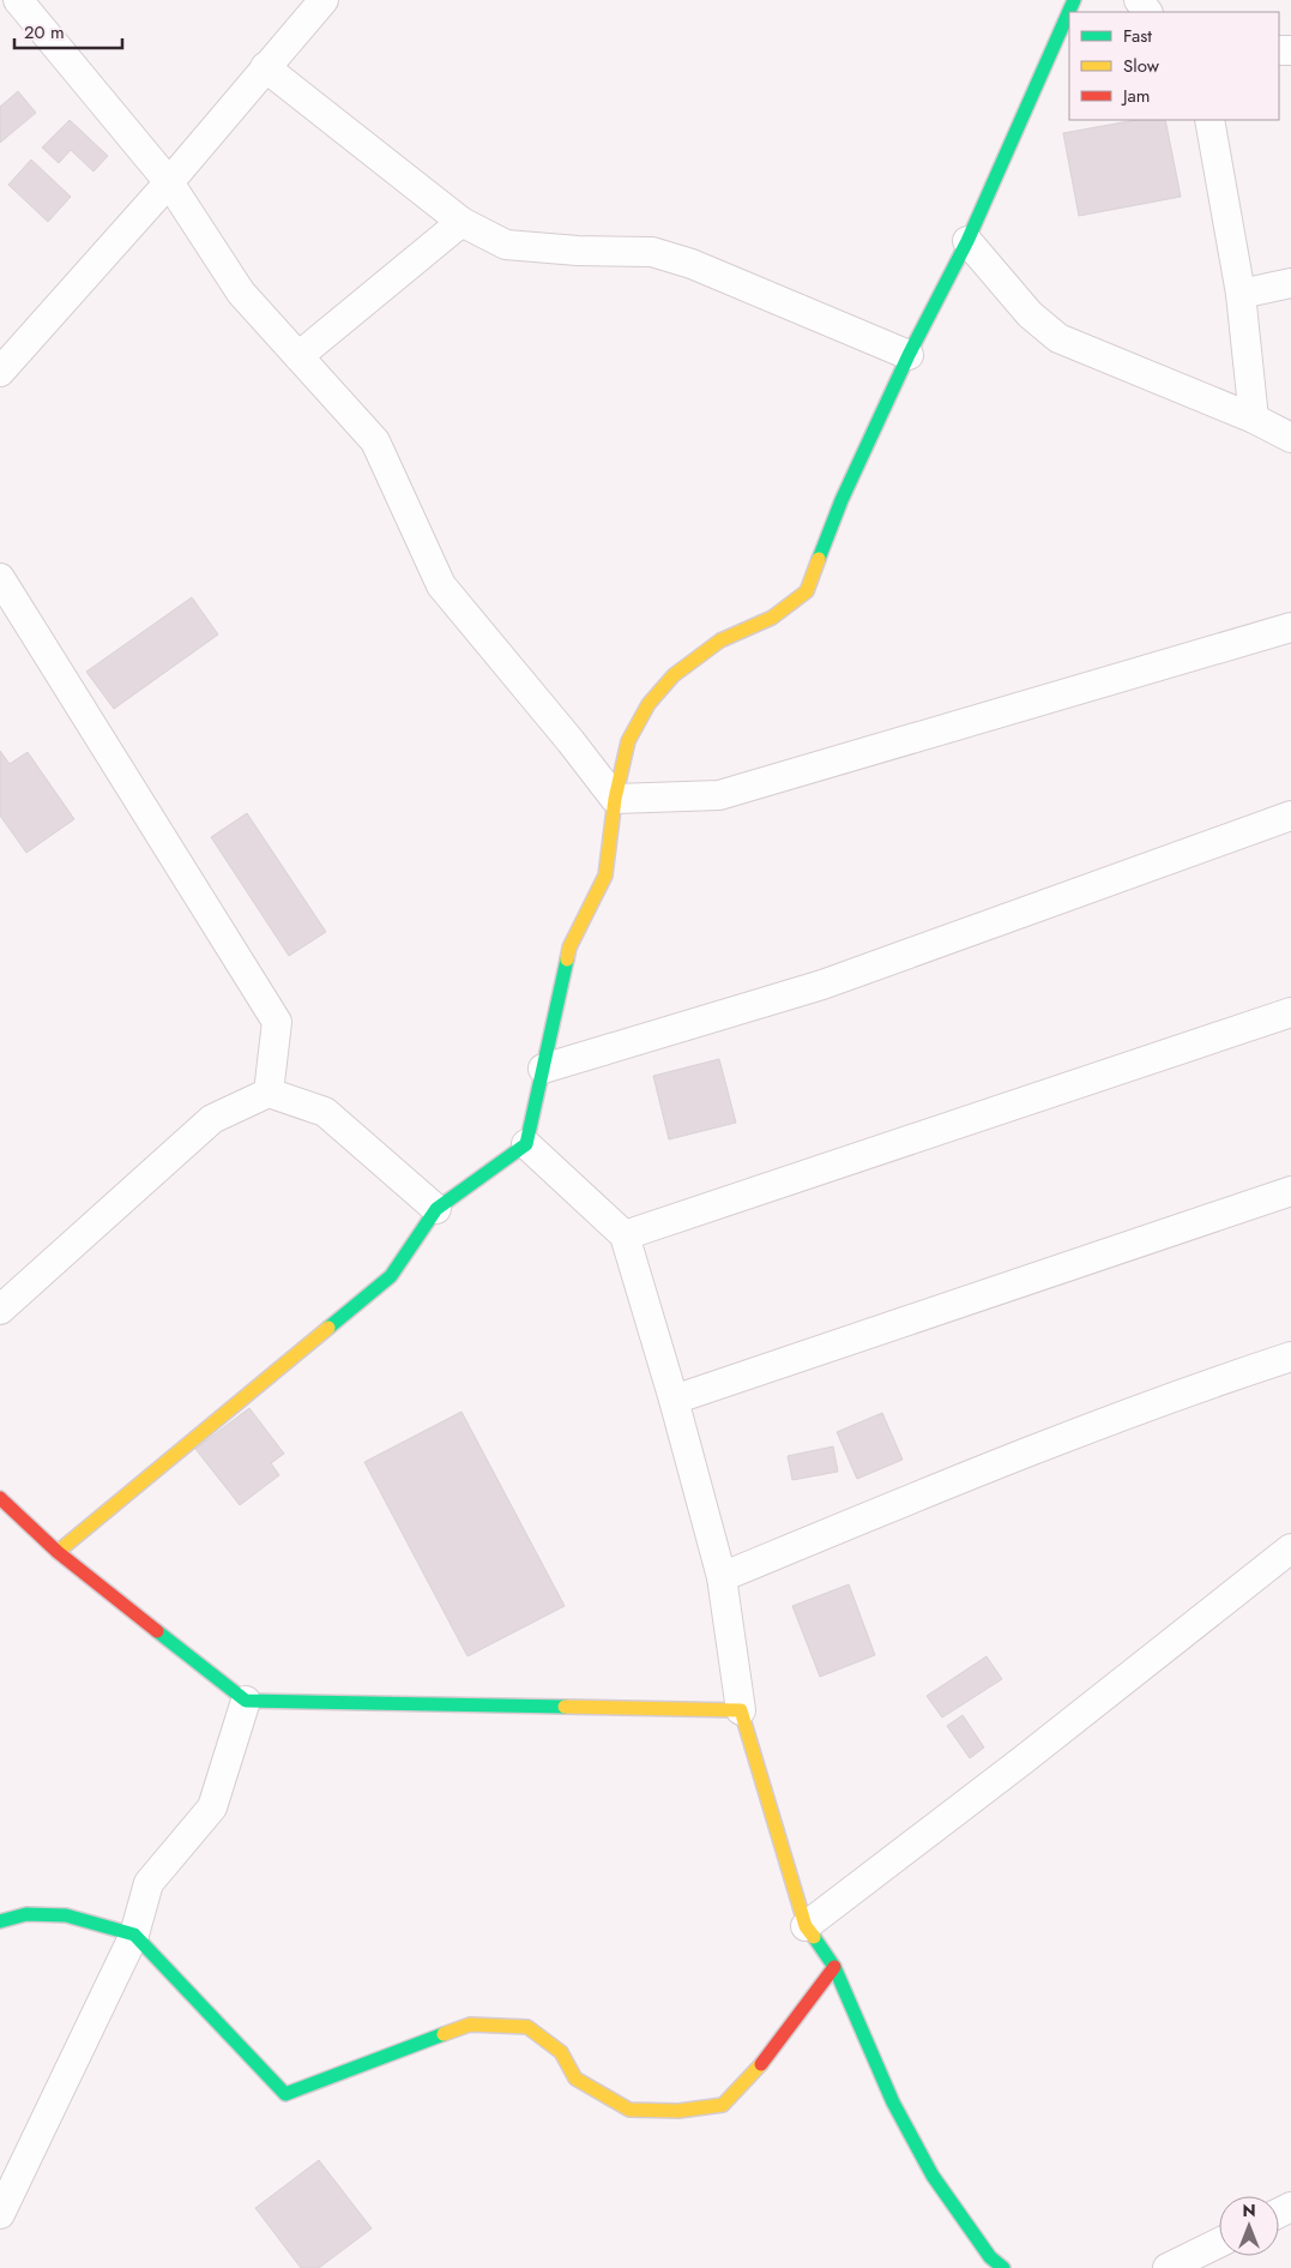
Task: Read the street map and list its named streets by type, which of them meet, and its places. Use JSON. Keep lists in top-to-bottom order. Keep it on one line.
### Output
{"legend":["Fast","Slow","Jam"],"scale_bar":"20 m","north":"top"}
